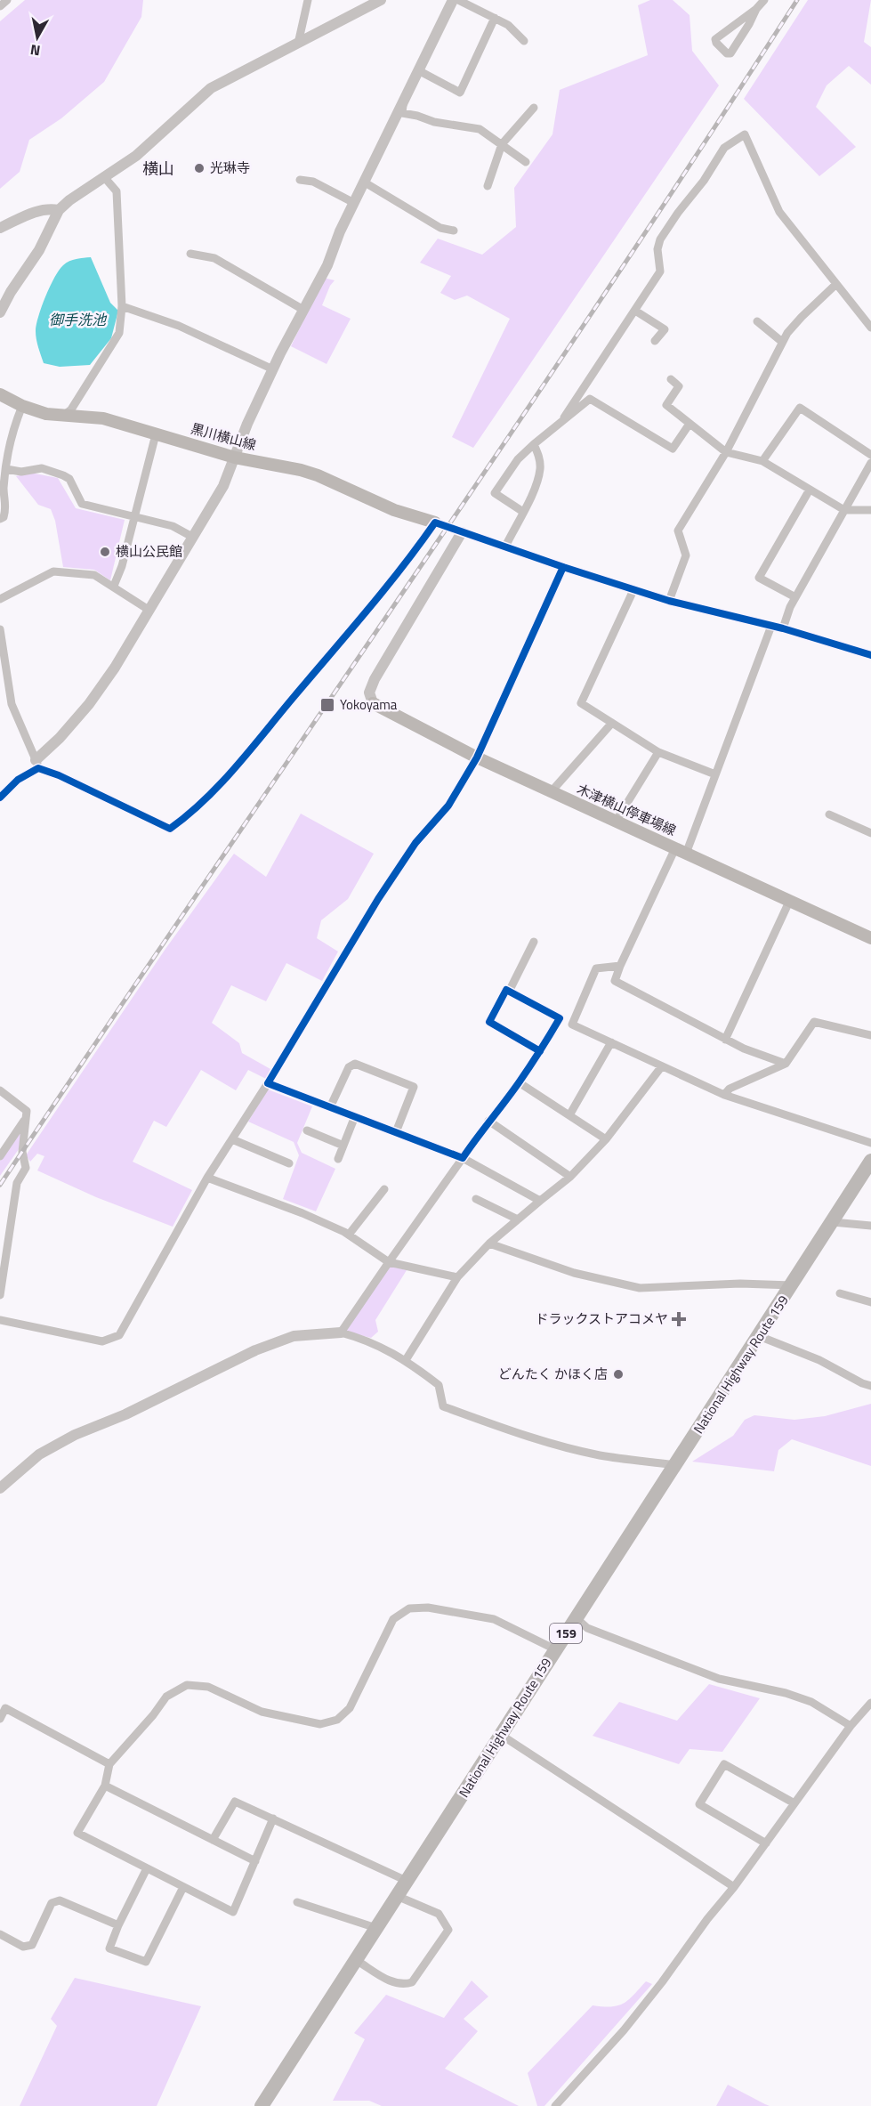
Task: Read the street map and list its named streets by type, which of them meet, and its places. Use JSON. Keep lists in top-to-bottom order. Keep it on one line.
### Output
{"streets":{"highway":["National Highway Route 159","159"],"main road":["黒川横山線","木津横山停車場線"]},"districts":["横山"],"water":["御手洗池"],"places":{"other":["光琳寺","横山公民館","どんたく かほく店"],"transit":["Yokoyama"],"health":["ドラックストアコメヤ"]},"north":"bottom"}
